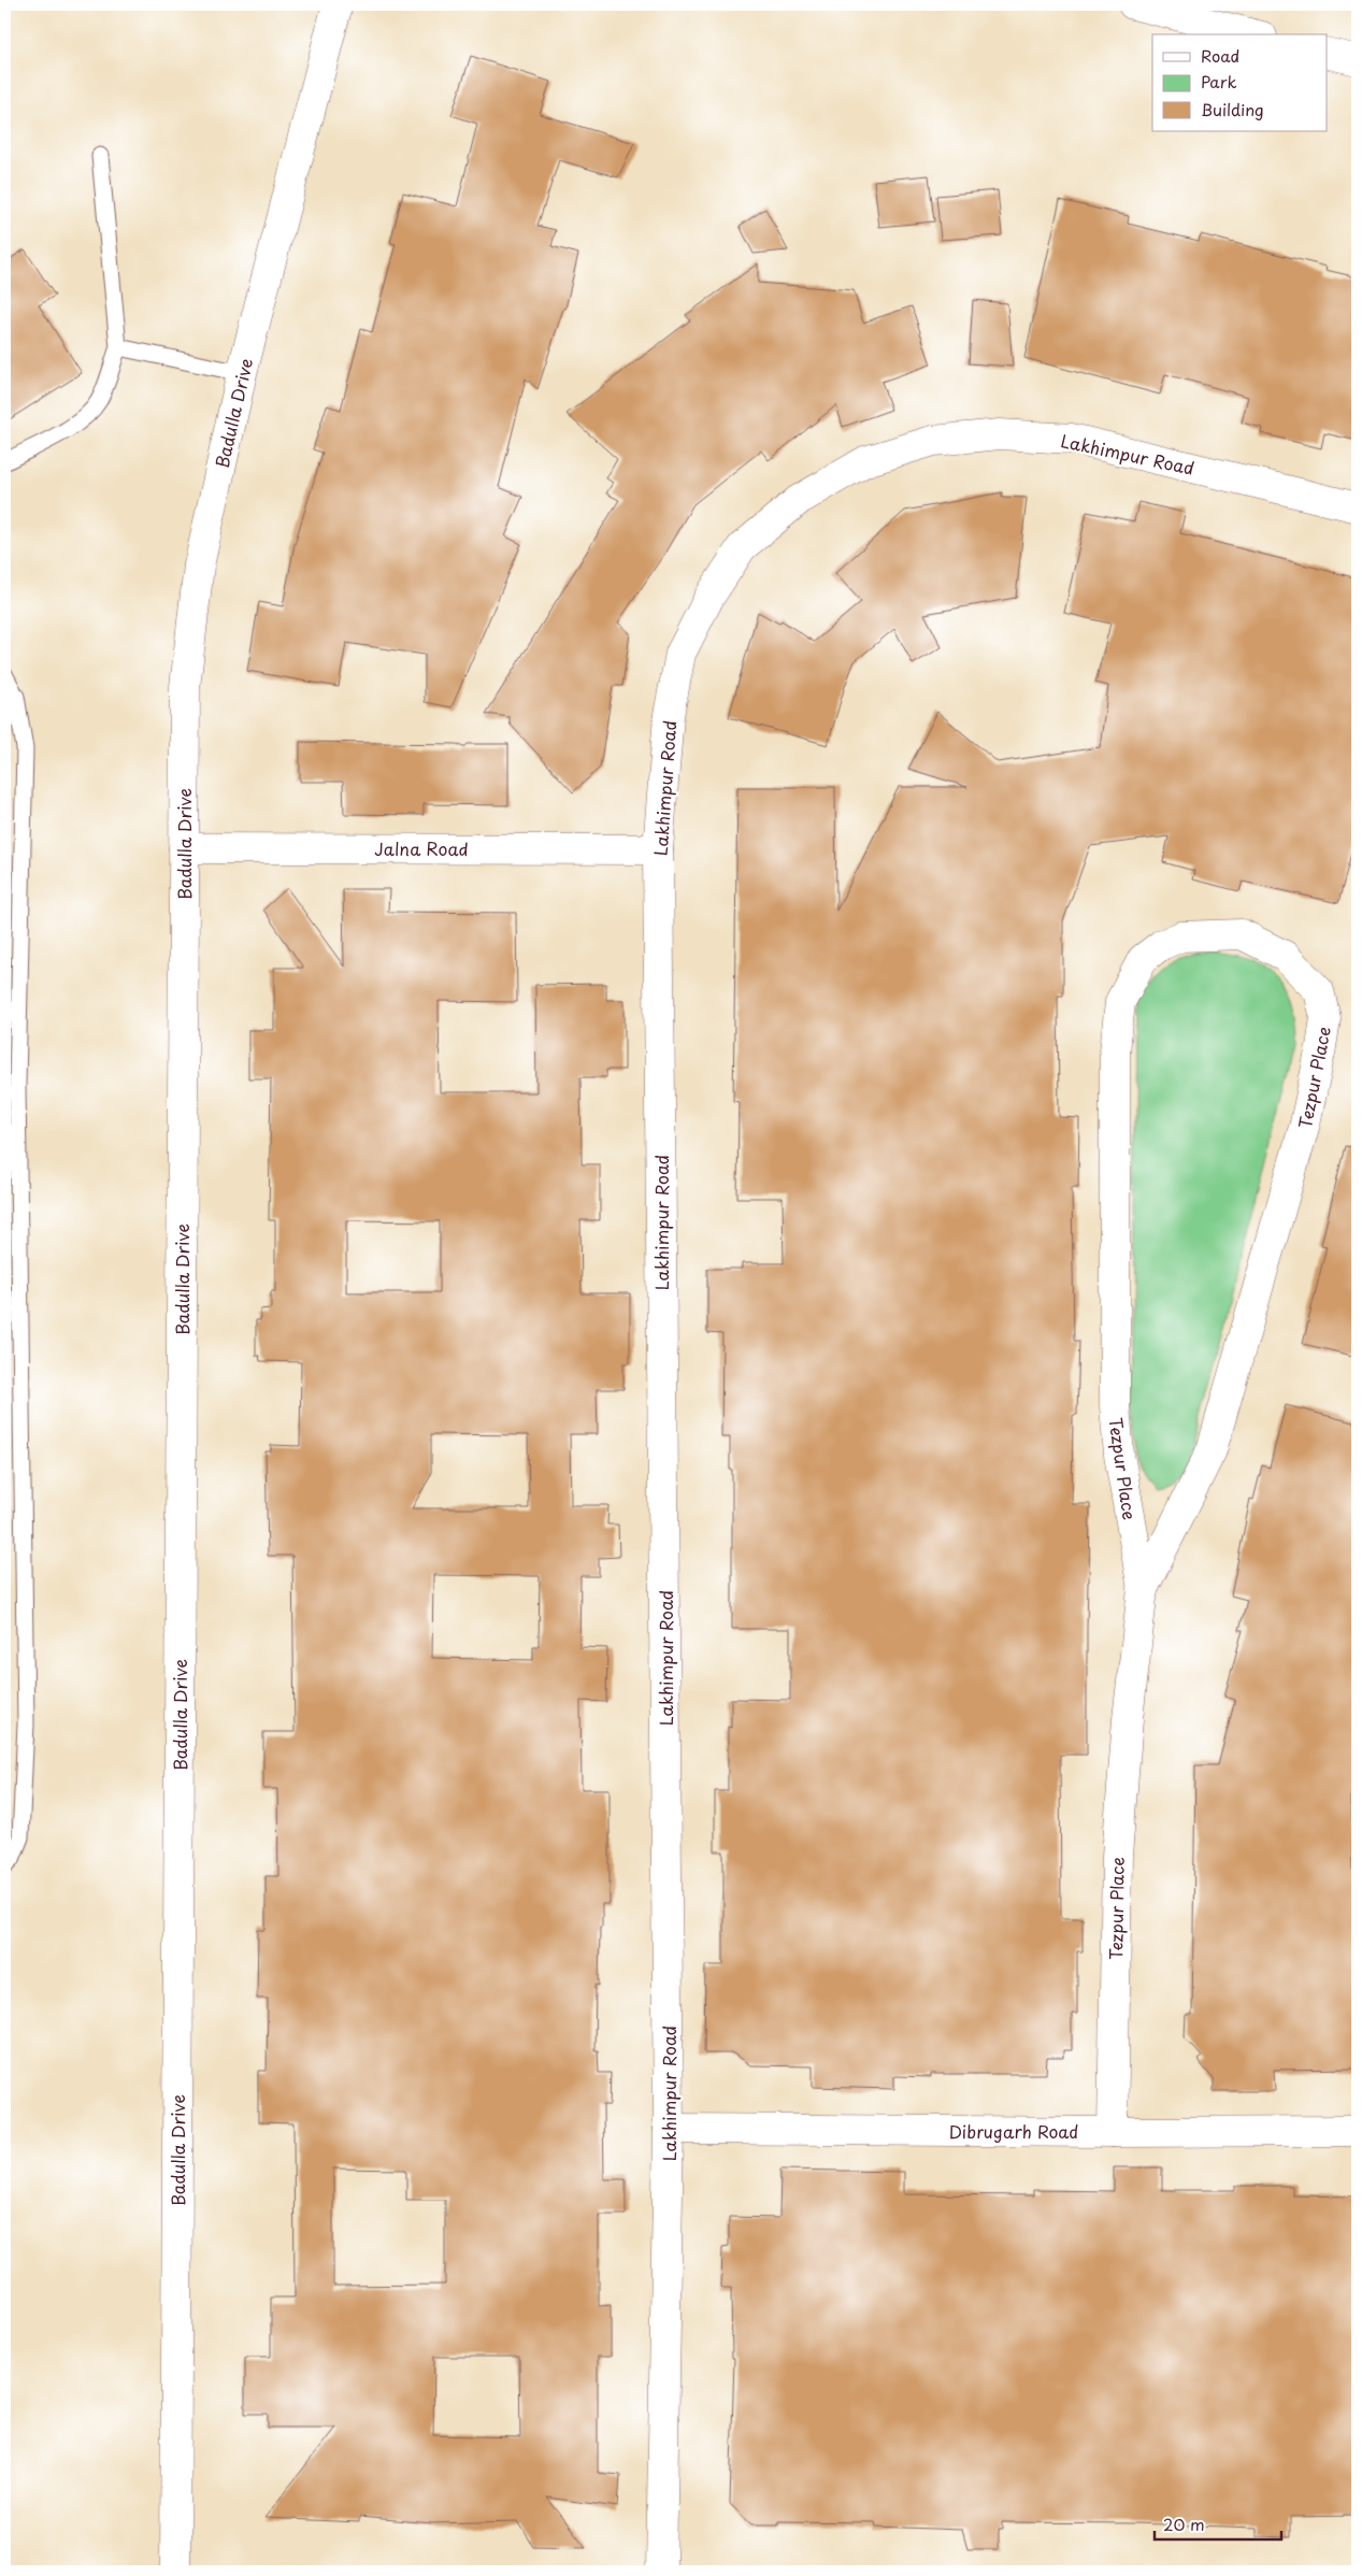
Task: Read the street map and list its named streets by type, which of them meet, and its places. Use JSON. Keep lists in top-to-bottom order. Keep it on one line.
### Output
{"streets":{"street":["Badulla Drive","Lakhimpur Road","Jalna Road","Tezpur Place","Dibrugarh Road"]},"crossings":[["Badulla Drive","Jalna Road"],["Lakhimpur Road","Jalna Road"],["Lakhimpur Road","Dibrugarh Road"],["Tezpur Place","Dibrugarh Road"]],"legend":["Road","Park","Building"],"scale_bar":"20 m"}
